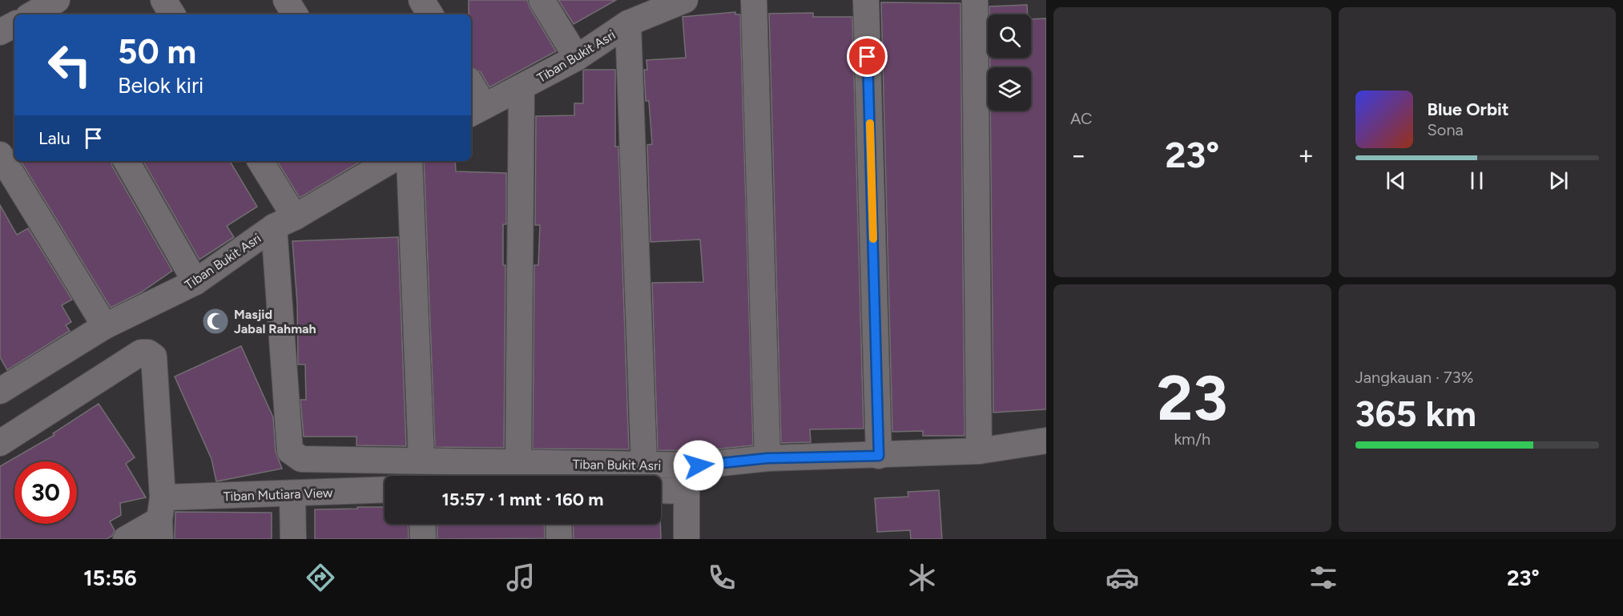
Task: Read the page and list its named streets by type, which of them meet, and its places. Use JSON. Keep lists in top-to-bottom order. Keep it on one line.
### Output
{"streets":{"street":["Tiban Bukit Asri","Tiban Mutiara View"]},"places":{"mosque":["Masjid Jabal Rahmah"]},"page":{"tile":["AC",["23","km/h"],["Jangkauan · 73%","365 km"]],"turn":["50 m","Belok kiri"],"song":["Blue Orbit","Sona"],"then":"Lalu","heat":["−","23°","+"],"limit":"30","trip":"15:57 · 1 mnt · 160 m","tabs":["15:56","23°"]}}
